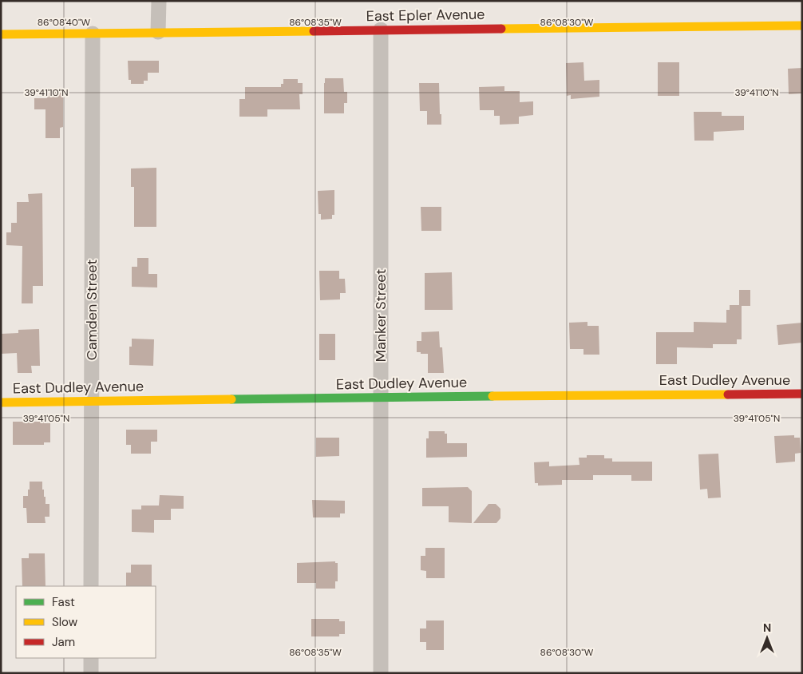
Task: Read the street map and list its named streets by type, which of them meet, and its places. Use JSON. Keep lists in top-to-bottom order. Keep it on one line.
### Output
{"streets":{"street":["East Epler Avenue","Camden Street","Manker Street","East Dudley Avenue"]},"crossings":[["East Epler Avenue","Camden Street"],["East Epler Avenue","Manker Street"],["Camden Street","East Dudley Avenue"],["Manker Street","East Dudley Avenue"]],"legend":["Fast","Slow","Jam"],"north":"top","coordinates":["86°08'40\"W","86°08'35\"W","86°08'30\"W","39°41'10\"N","39°41'05\"N"]}
